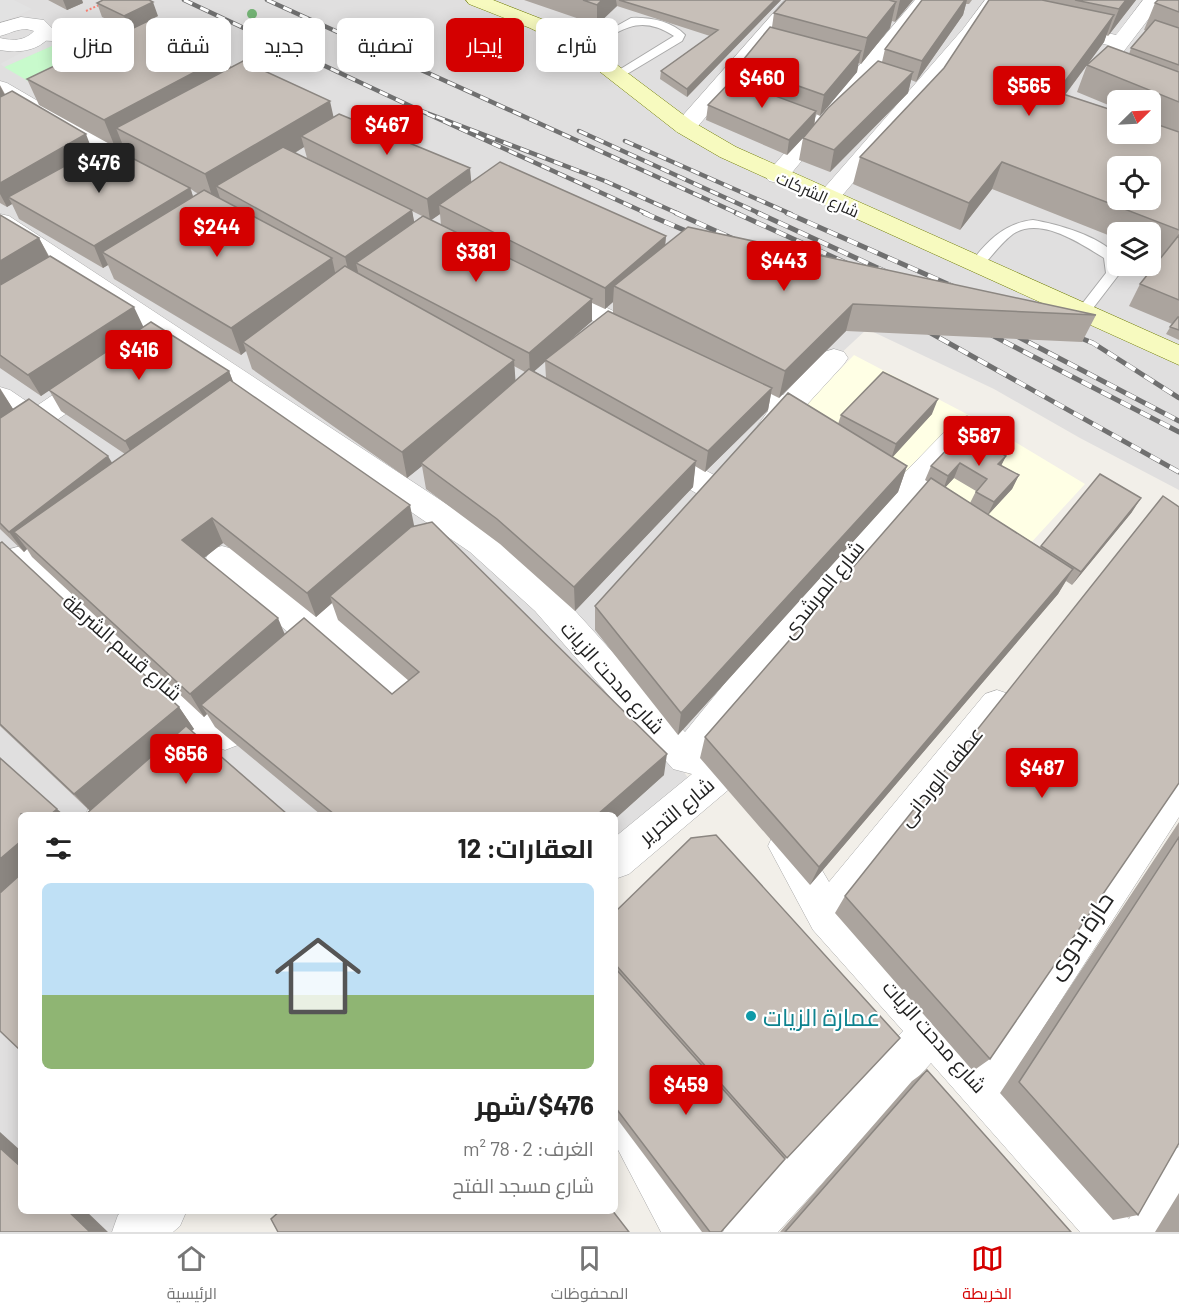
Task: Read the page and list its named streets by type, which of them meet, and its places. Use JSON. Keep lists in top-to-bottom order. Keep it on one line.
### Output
{"streets":{"main road":["شارع الشركات"],"street":["شارع المرشدى","شارع قسم الشرطة","شارع مدحت الزيات","عطفه الوردانى","شارع التحرير","حارة بدوى"]},"crossings":[["شارع المرشدى","شارع مدحت الزيات"],["شارع المرشدى","شارع التحرير"],["شارع مدحت الزيات","عطفه الوردانى"],["شارع مدحت الزيات","شارع التحرير"],["شارع مدحت الزيات","حارة بدوى"]],"places":["عمارة الزيات"],"north":"top right","page":{"chip":["شراء","إيجار","تصفية","جديد","شقة","منزل"],"price":["$460","$565","$467","$476","$244","$381","$443","$416","$587","$656","$487","$459"],"heading":"العقارات: 12","list":[{"name":"$476/شهر","note":"الغرف: 2 · 78 m² · شارع مسجد الفتح"}],"tabs":["الخريطة","المحفوظات","الرئيسية"]}}
